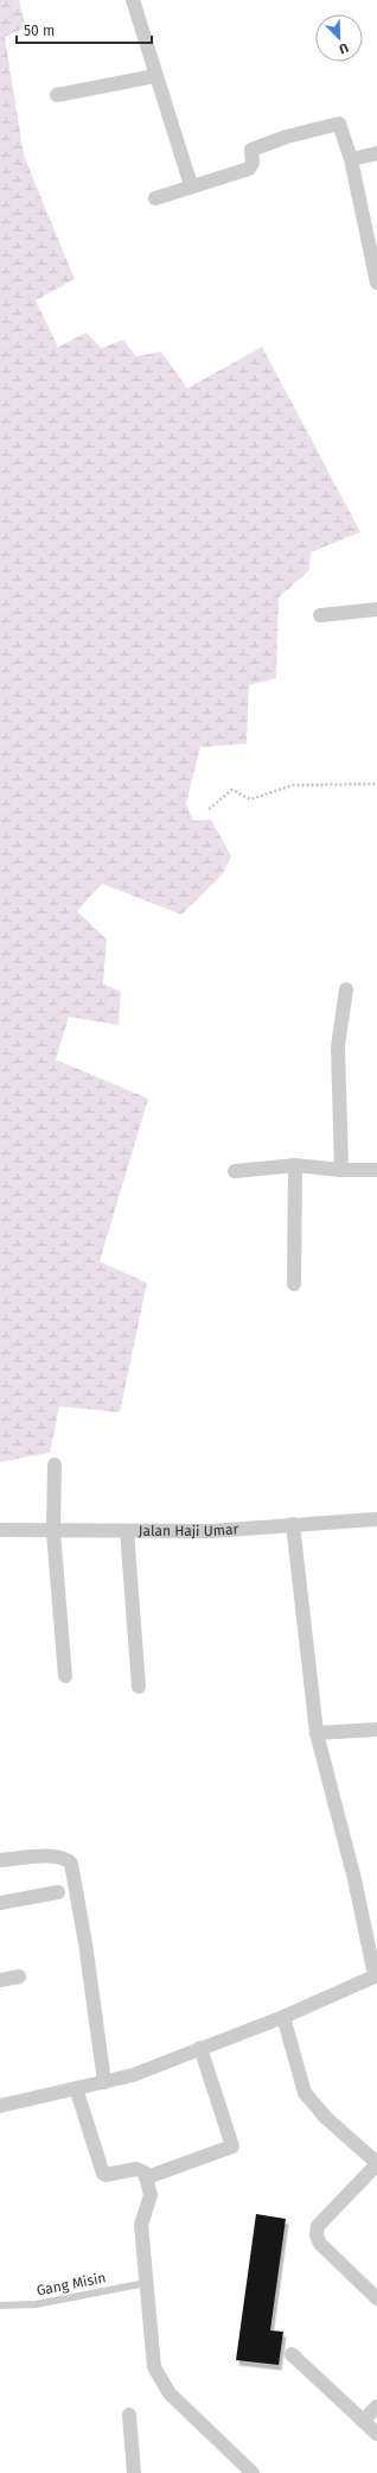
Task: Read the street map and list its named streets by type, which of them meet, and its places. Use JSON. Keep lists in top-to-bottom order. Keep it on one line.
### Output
{"streets":{"street":["Jalan Haji Umar"],"lane":["Gang Misin"]},"scale_bar":"50 m","north":"bottom right"}
